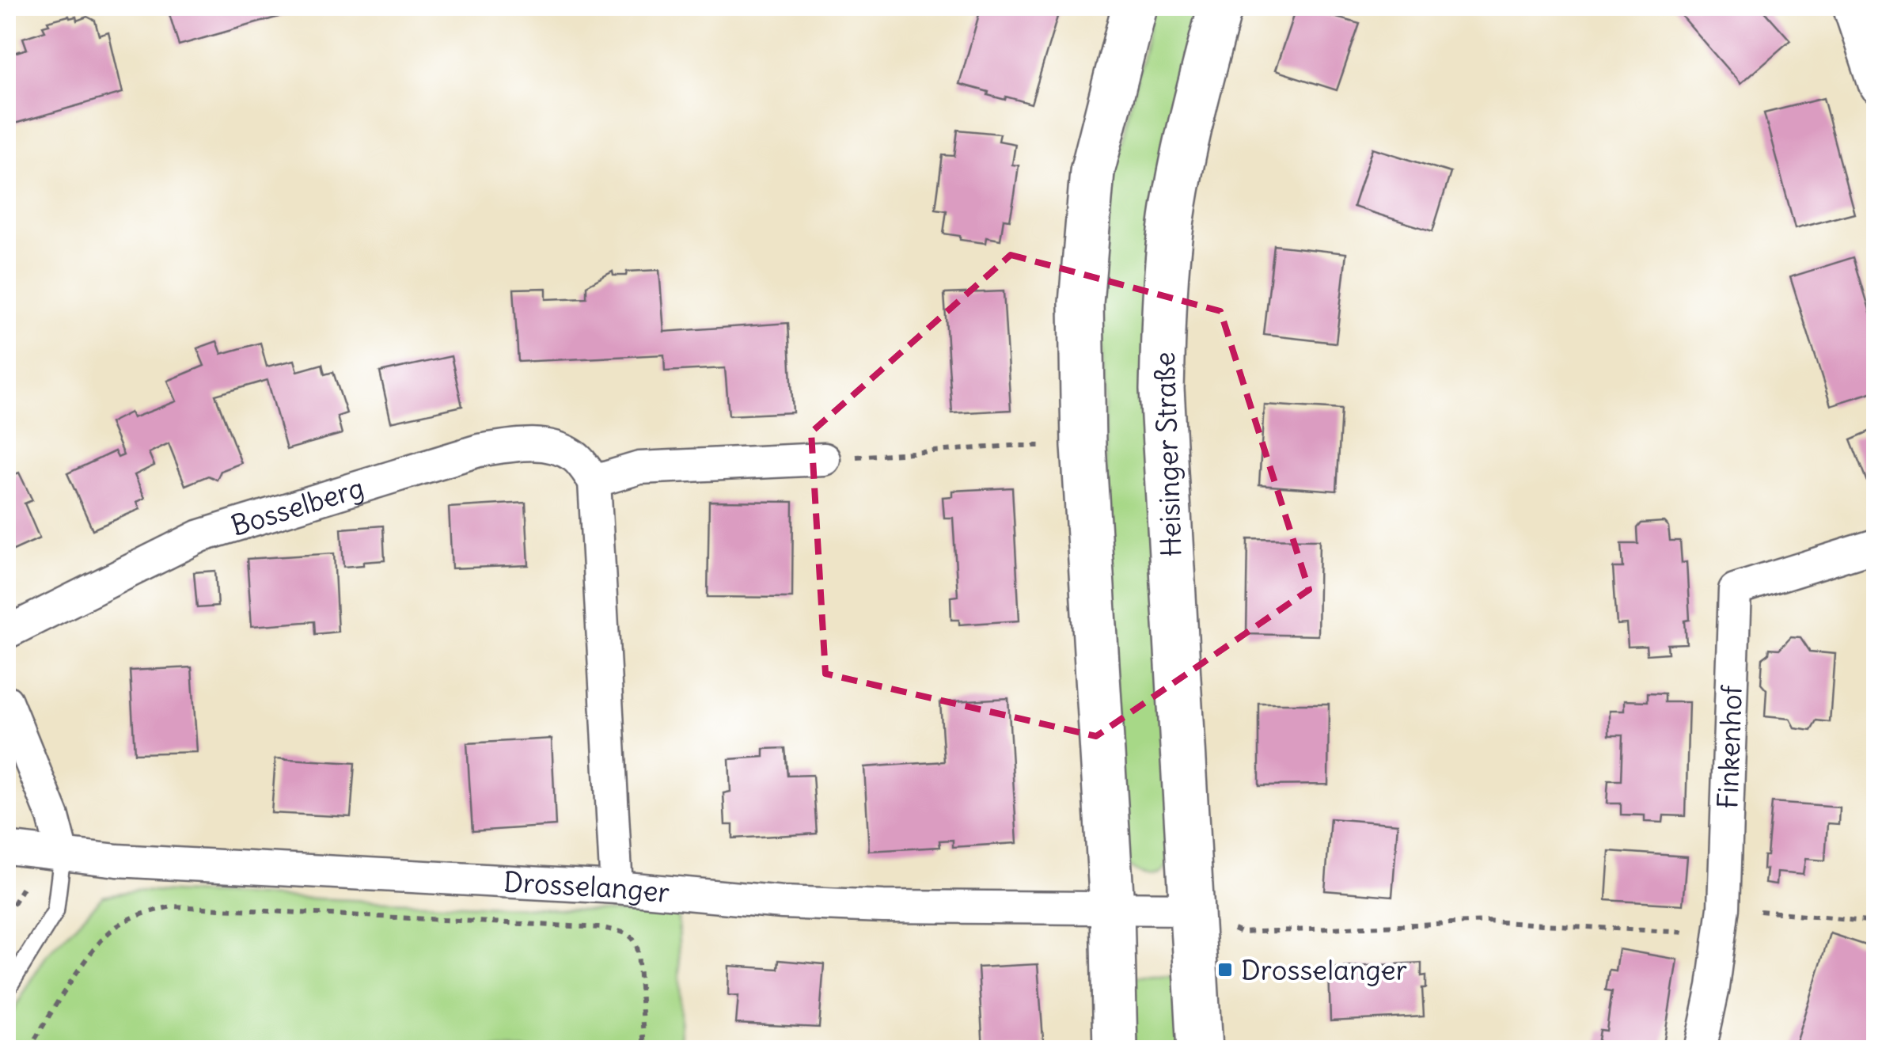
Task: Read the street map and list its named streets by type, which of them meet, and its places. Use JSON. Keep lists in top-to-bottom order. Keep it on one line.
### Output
{"streets":{"main road":["Heisinger Straße"],"street":["Bosselberg","Finkenhof","Drosselanger"]},"places":{"transit":["Drosselanger"]}}
